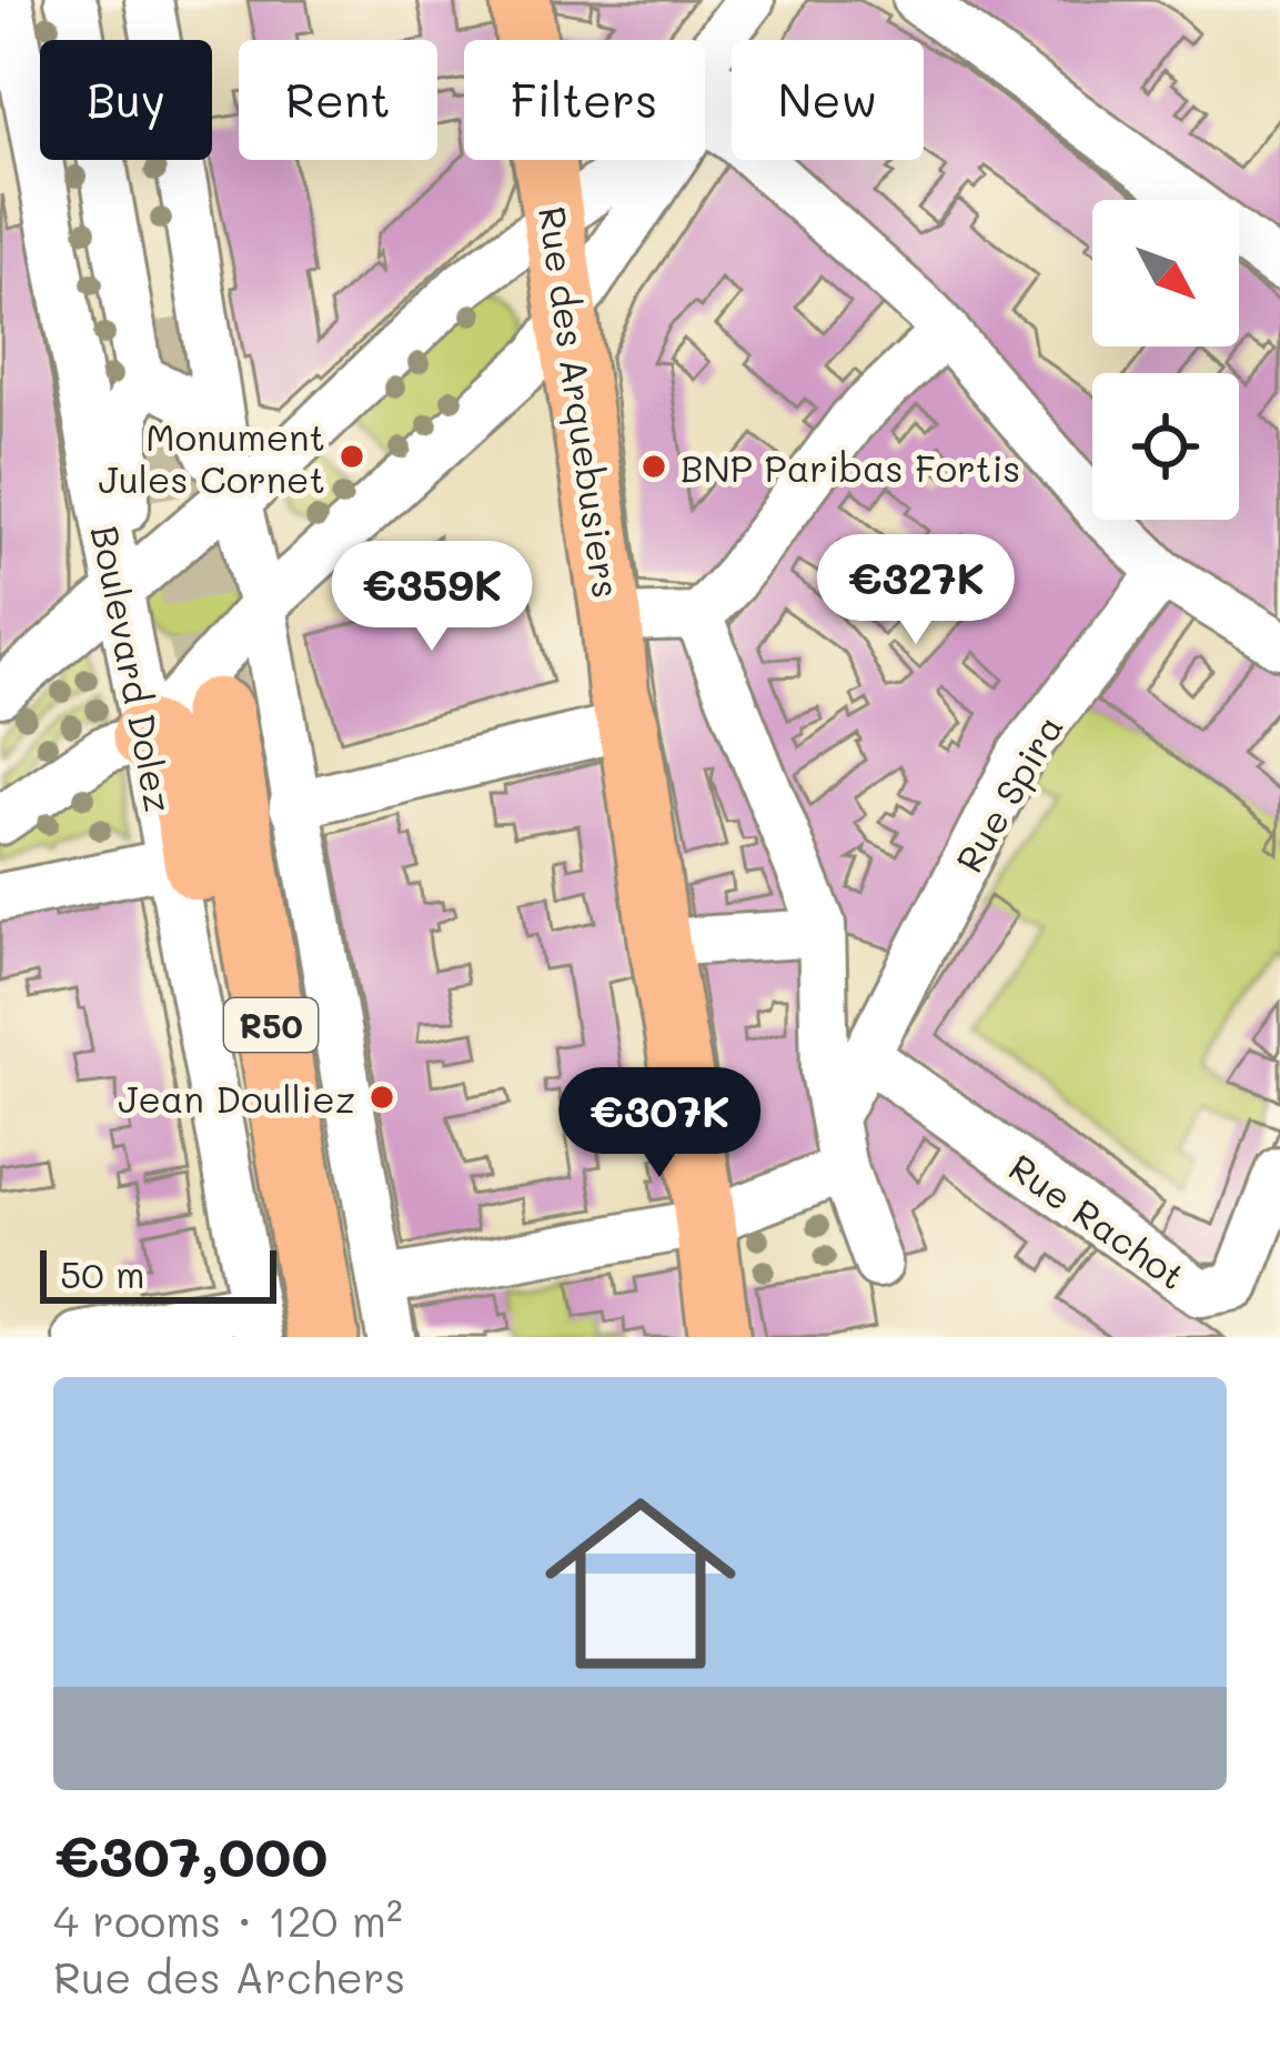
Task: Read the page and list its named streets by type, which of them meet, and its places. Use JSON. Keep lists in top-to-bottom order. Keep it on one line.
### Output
{"streets":{"highway":["Boulevard Dolez","R50"],"main road":["Rue des Arquebusiers"],"street":["Rue Spira","Rue Rachot"]},"crossings":[["Rue Spira","Rue Rachot"]],"places":["Monument Jules Cornet","BNP Paribas Fortis","Jean Doulliez"],"scale_bar":"50 m","north":"bottom right","page":{"chip":["Buy","Rent","Filters","New"],"price":["€327K","€359K","€307K"],"scale":"50 m","list":[{"name":"€307,000","note":"4 rooms · 120 m² · Rue des Archers"}]}}
